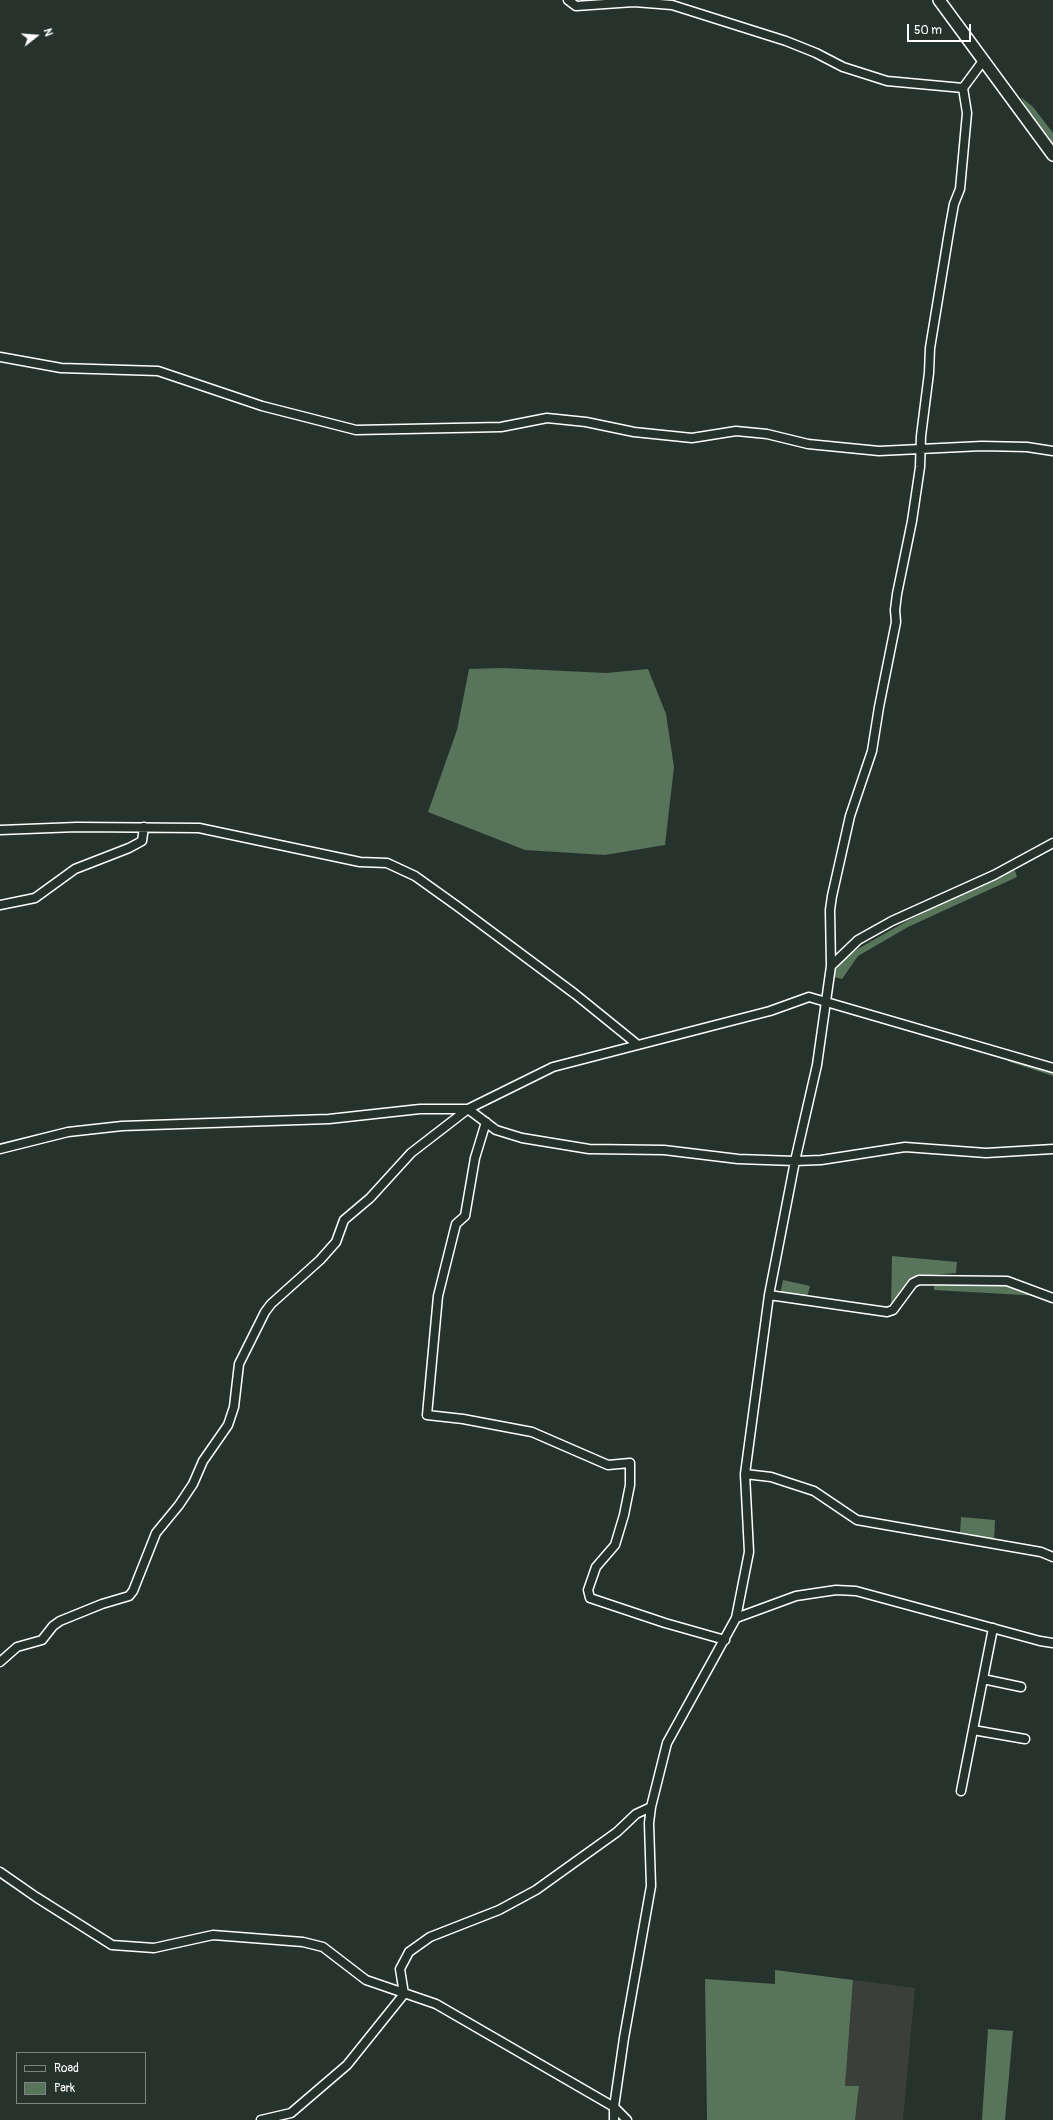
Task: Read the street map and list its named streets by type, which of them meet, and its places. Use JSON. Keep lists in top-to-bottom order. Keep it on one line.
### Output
{"legend":["Road","Park"],"scale_bar":"50 m","north":"right"}
